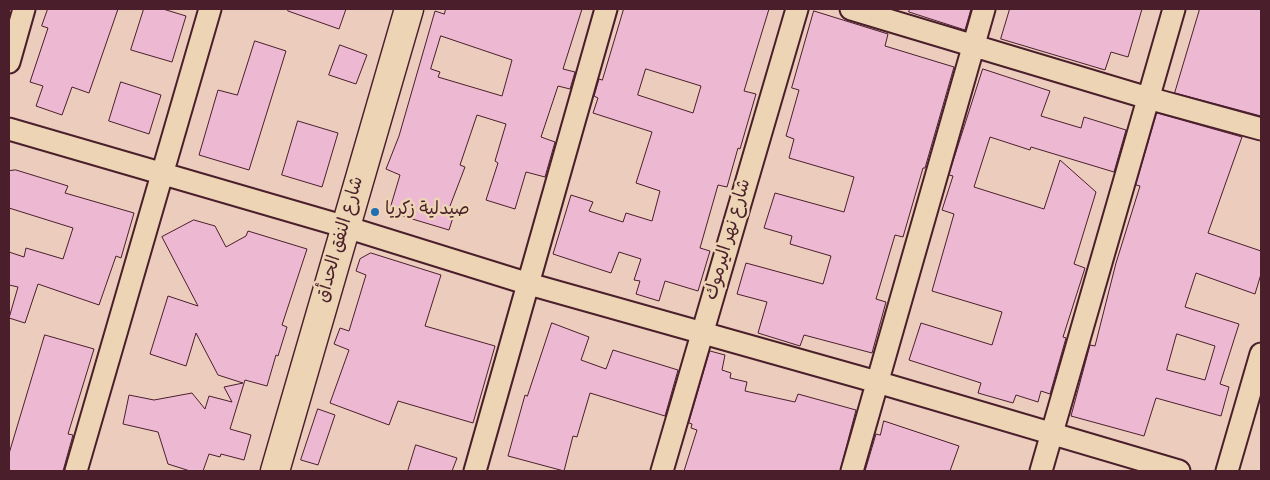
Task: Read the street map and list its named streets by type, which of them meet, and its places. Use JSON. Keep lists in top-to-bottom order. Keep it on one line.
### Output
{"streets":{"main road":["شارع النفق الحدأق"],"street":["شارع نهر اليرموك"]},"places":["صيدلية زكريا"]}
